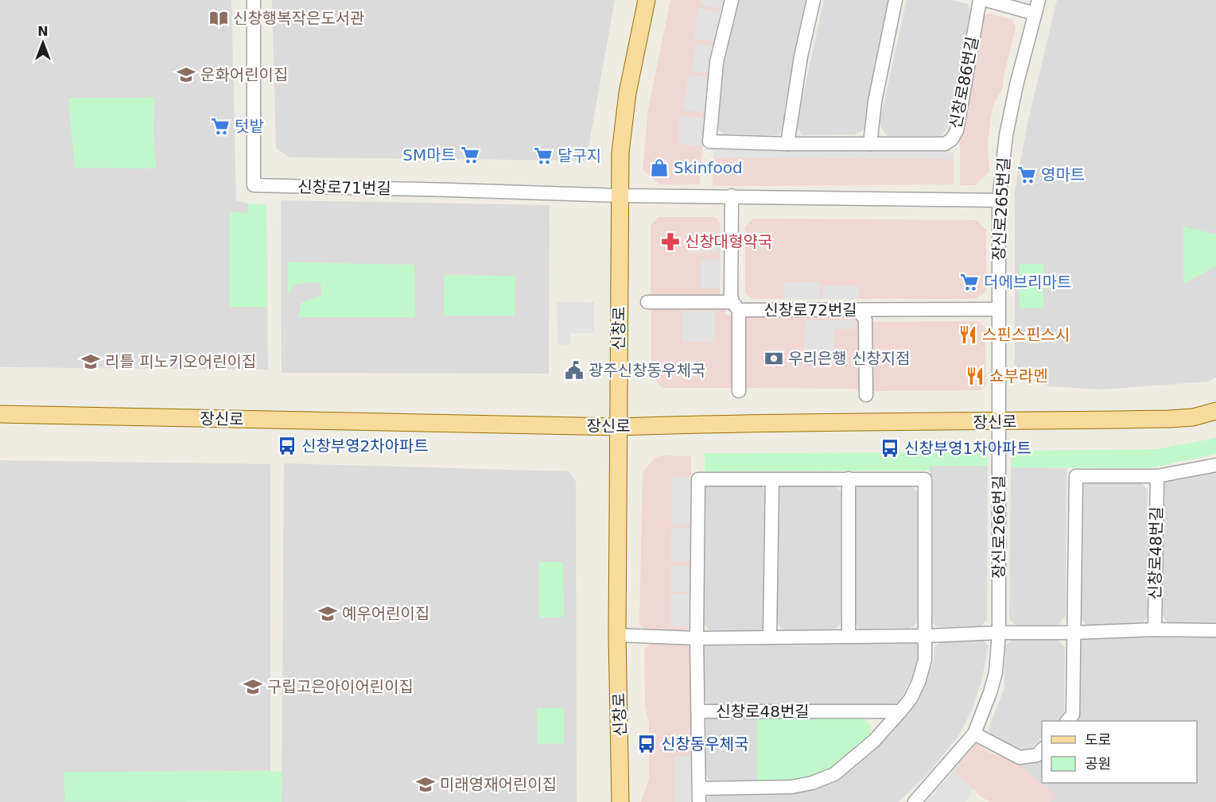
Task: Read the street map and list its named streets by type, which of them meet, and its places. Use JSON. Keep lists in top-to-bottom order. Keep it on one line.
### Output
{"streets":{"main road":["신창로","장신로"],"street":["신창로86번길","신창로71번길","장신로265번길","신창로72번길","장신로266번길","신창로48번길"]},"crossings":[["신창로71번길","신창로"],["장신로265번길","신창로72번길"],["장신로265번길","장신로"],["장신로265번길","장신로266번길"],["신창로","장신로"],["장신로","장신로266번길"]],"places":{"library":["신창행복작은도서관"],"school or university":["운화어린이집","리틀 피노키오어린이집","예우어린이집","구립고은아이어린이집","미래영재어린이집"],"supermarket":["텃밭","SM마트","달구지","영마트","더에브리마트"],"shop":["Skinfood"],"pharmacy":["신창대형약국"],"restaurant":["스핀스핀스시","쇼부라멘"],"bank":["우리은행 신창지점"],"public building":["광주신창동우체국"],"bus stop":["신창부영2차아파트","신창부영1차아파트","신창동우체국"]},"legend":["도로","공원"],"north":"top"}
